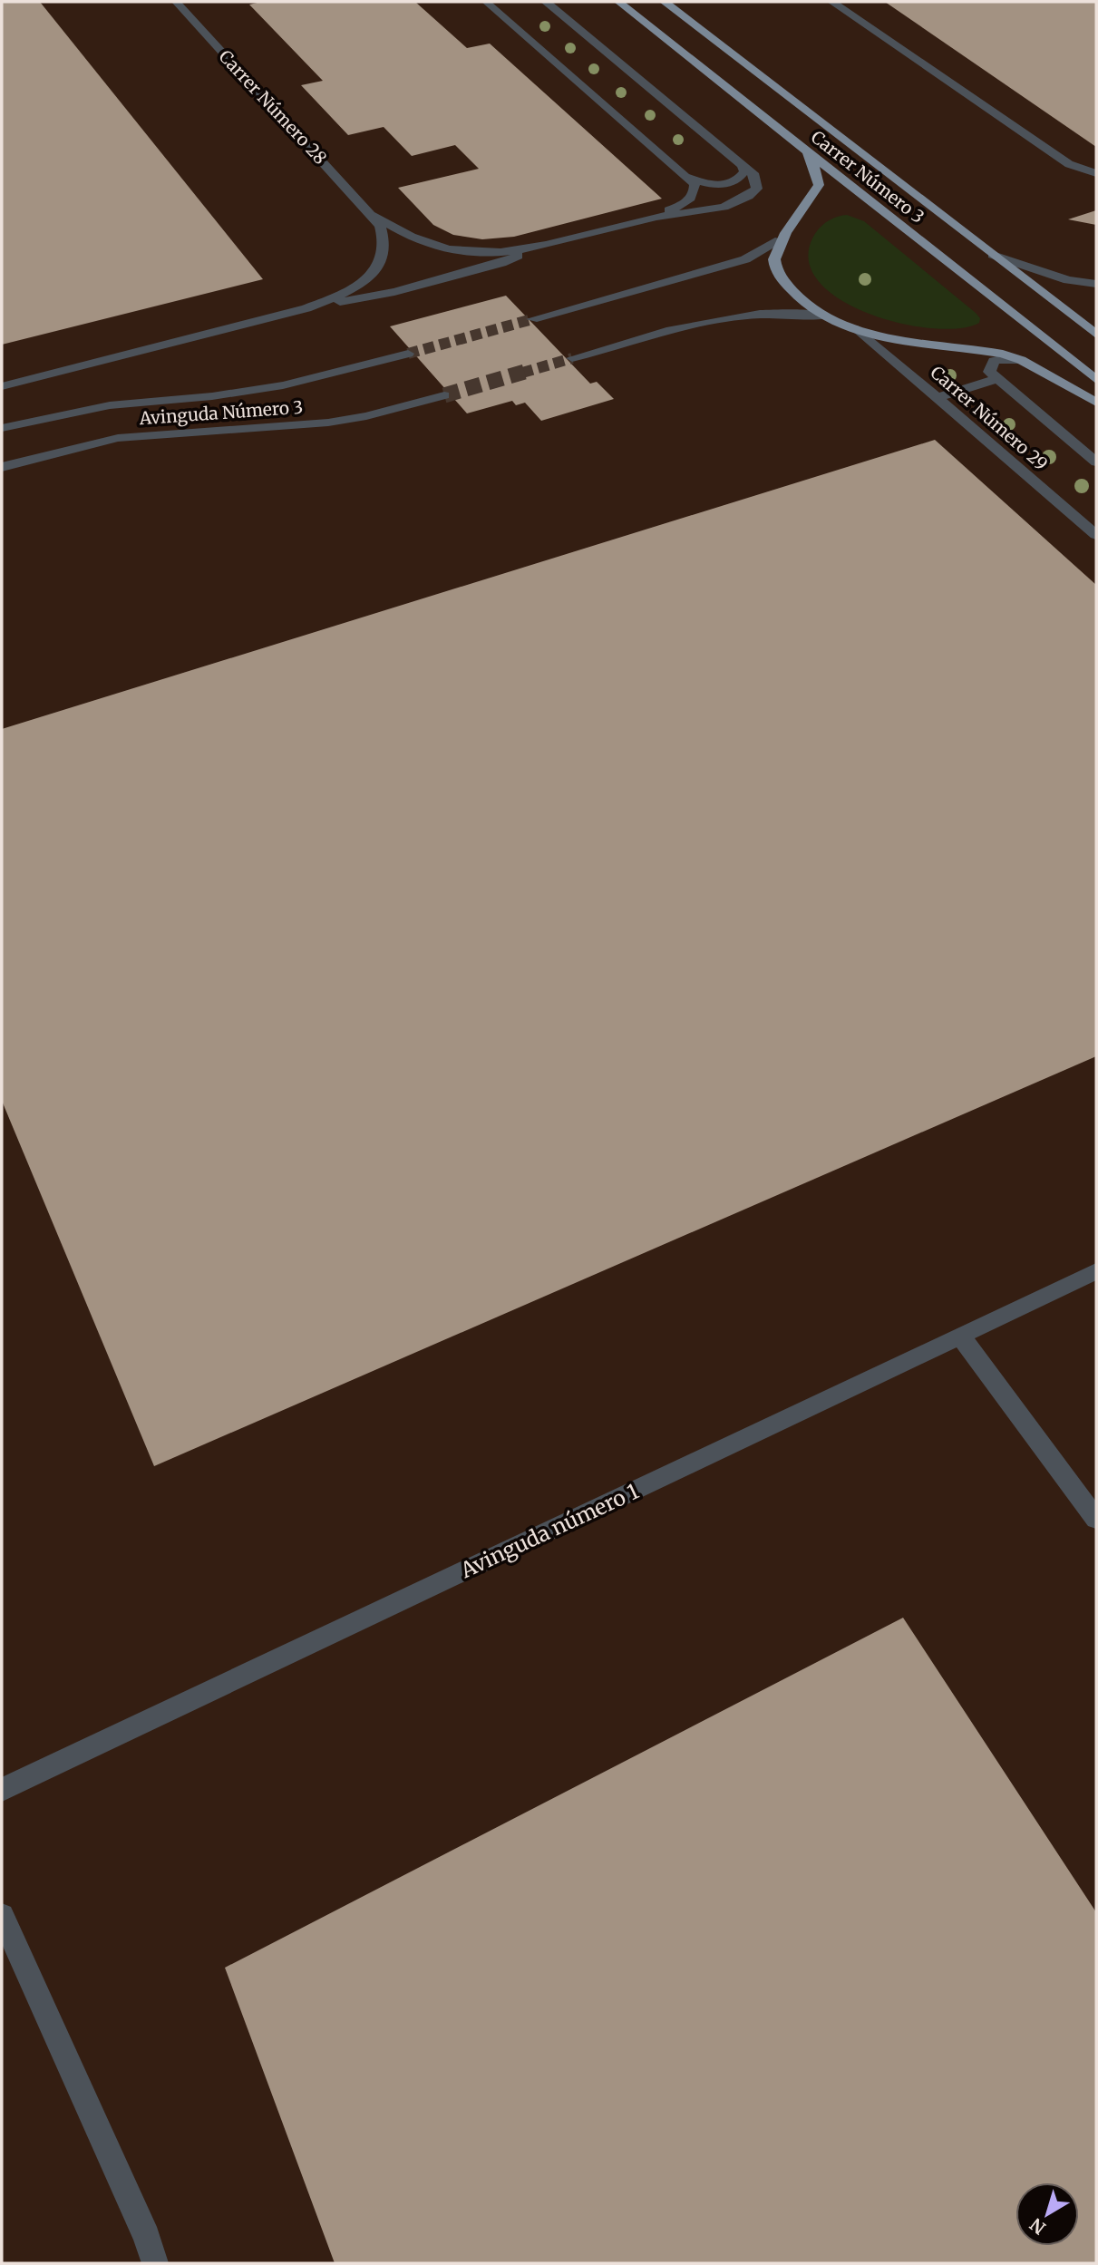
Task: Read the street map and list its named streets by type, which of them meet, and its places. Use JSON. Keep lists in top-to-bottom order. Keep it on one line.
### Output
{"streets":{"main road":["Carrer Número 3"],"street":["Carrer Número 28","Avinguda Número 3","Carrer Número 29","Avinguda número 1"]},"north":"bottom left"}
